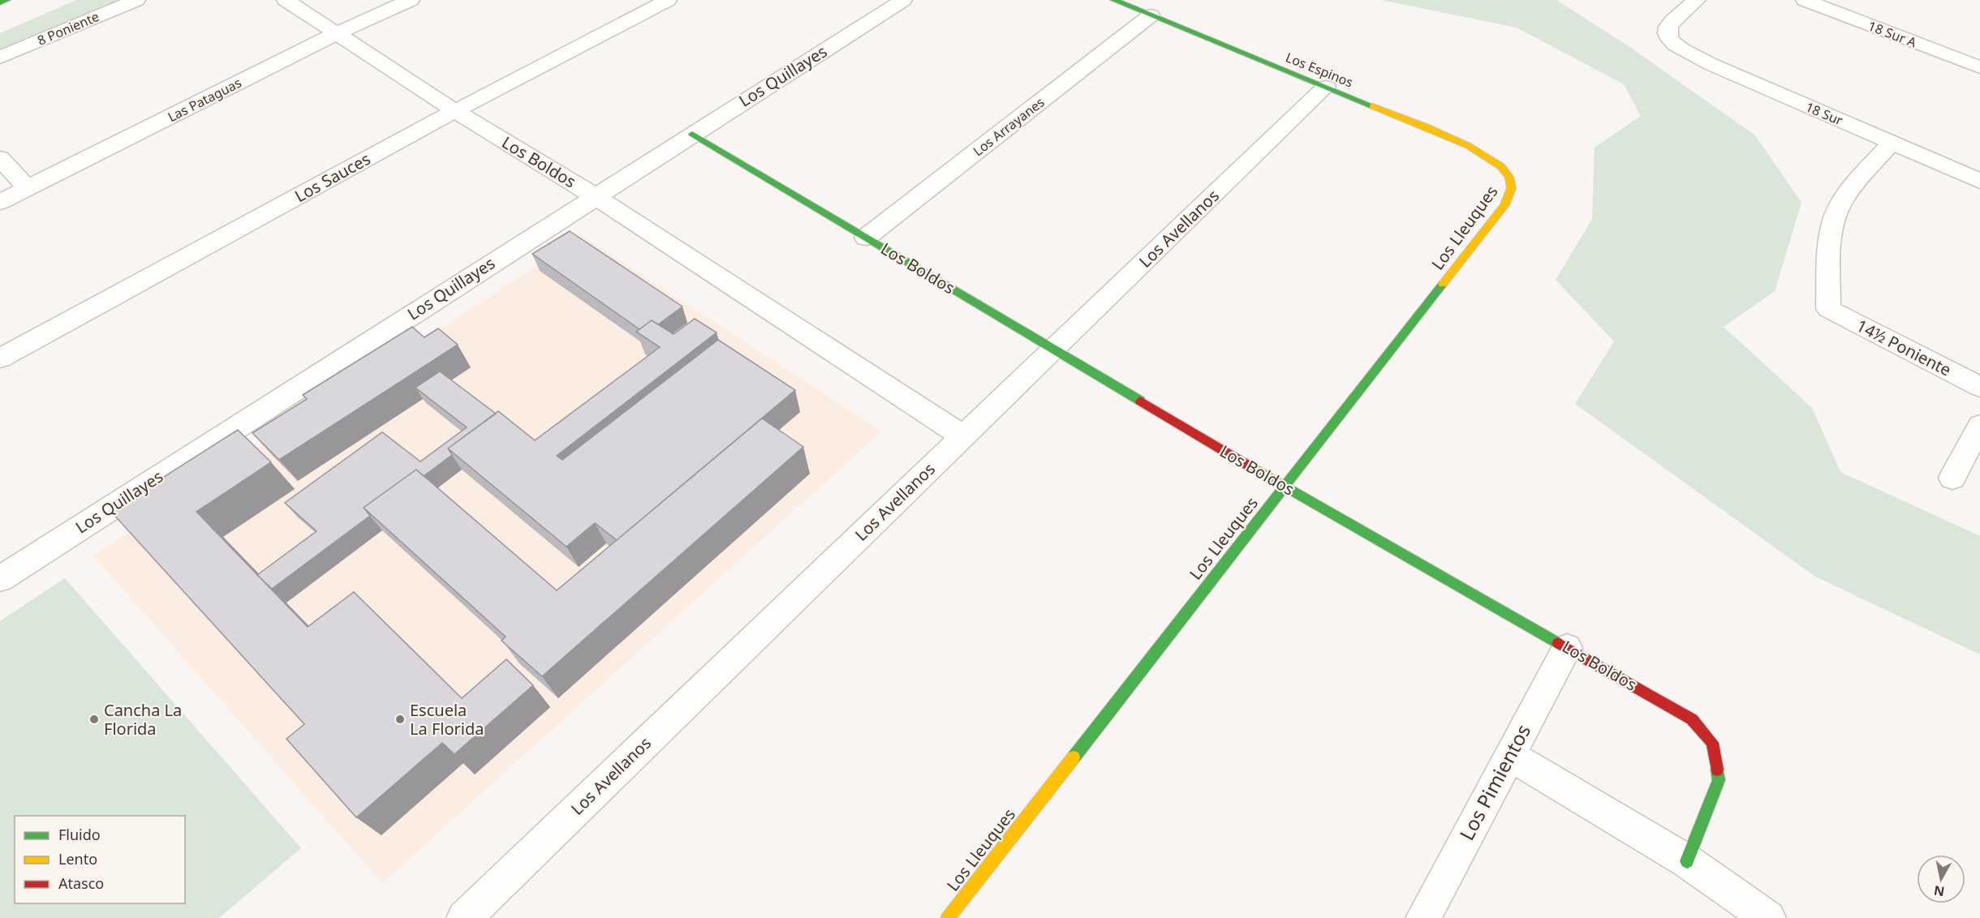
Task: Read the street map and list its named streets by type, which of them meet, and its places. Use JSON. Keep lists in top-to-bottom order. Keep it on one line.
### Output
{"streets":{"street":["8 Poniente","18 Sur A","Los Espinos","Los Quillayes","Las Pataguas","18 Sur","Los Arrayanes","Los Boldos","Los Sauces","Los Lleuques","Los Avellanos","14½ Poniente","Los Pimientos"]},"crossings":[["Los Espinos","Los Arrayanes"],["Los Espinos","Los Lleuques"],["Los Espinos","Los Avellanos"],["Los Quillayes","Los Boldos"],["Las Pataguas","Los Boldos"],["18 Sur","14½ Poniente"],["Los Arrayanes","Los Boldos"],["Los Boldos","Los Sauces"],["Los Boldos","Los Lleuques"],["Los Boldos","Los Avellanos"],["Los Boldos","Los Pimientos"]],"places":["Cancha La Florida","Escuela La Florida"],"legend":["Fluido","Lento","Atasco"],"north":"bottom"}
